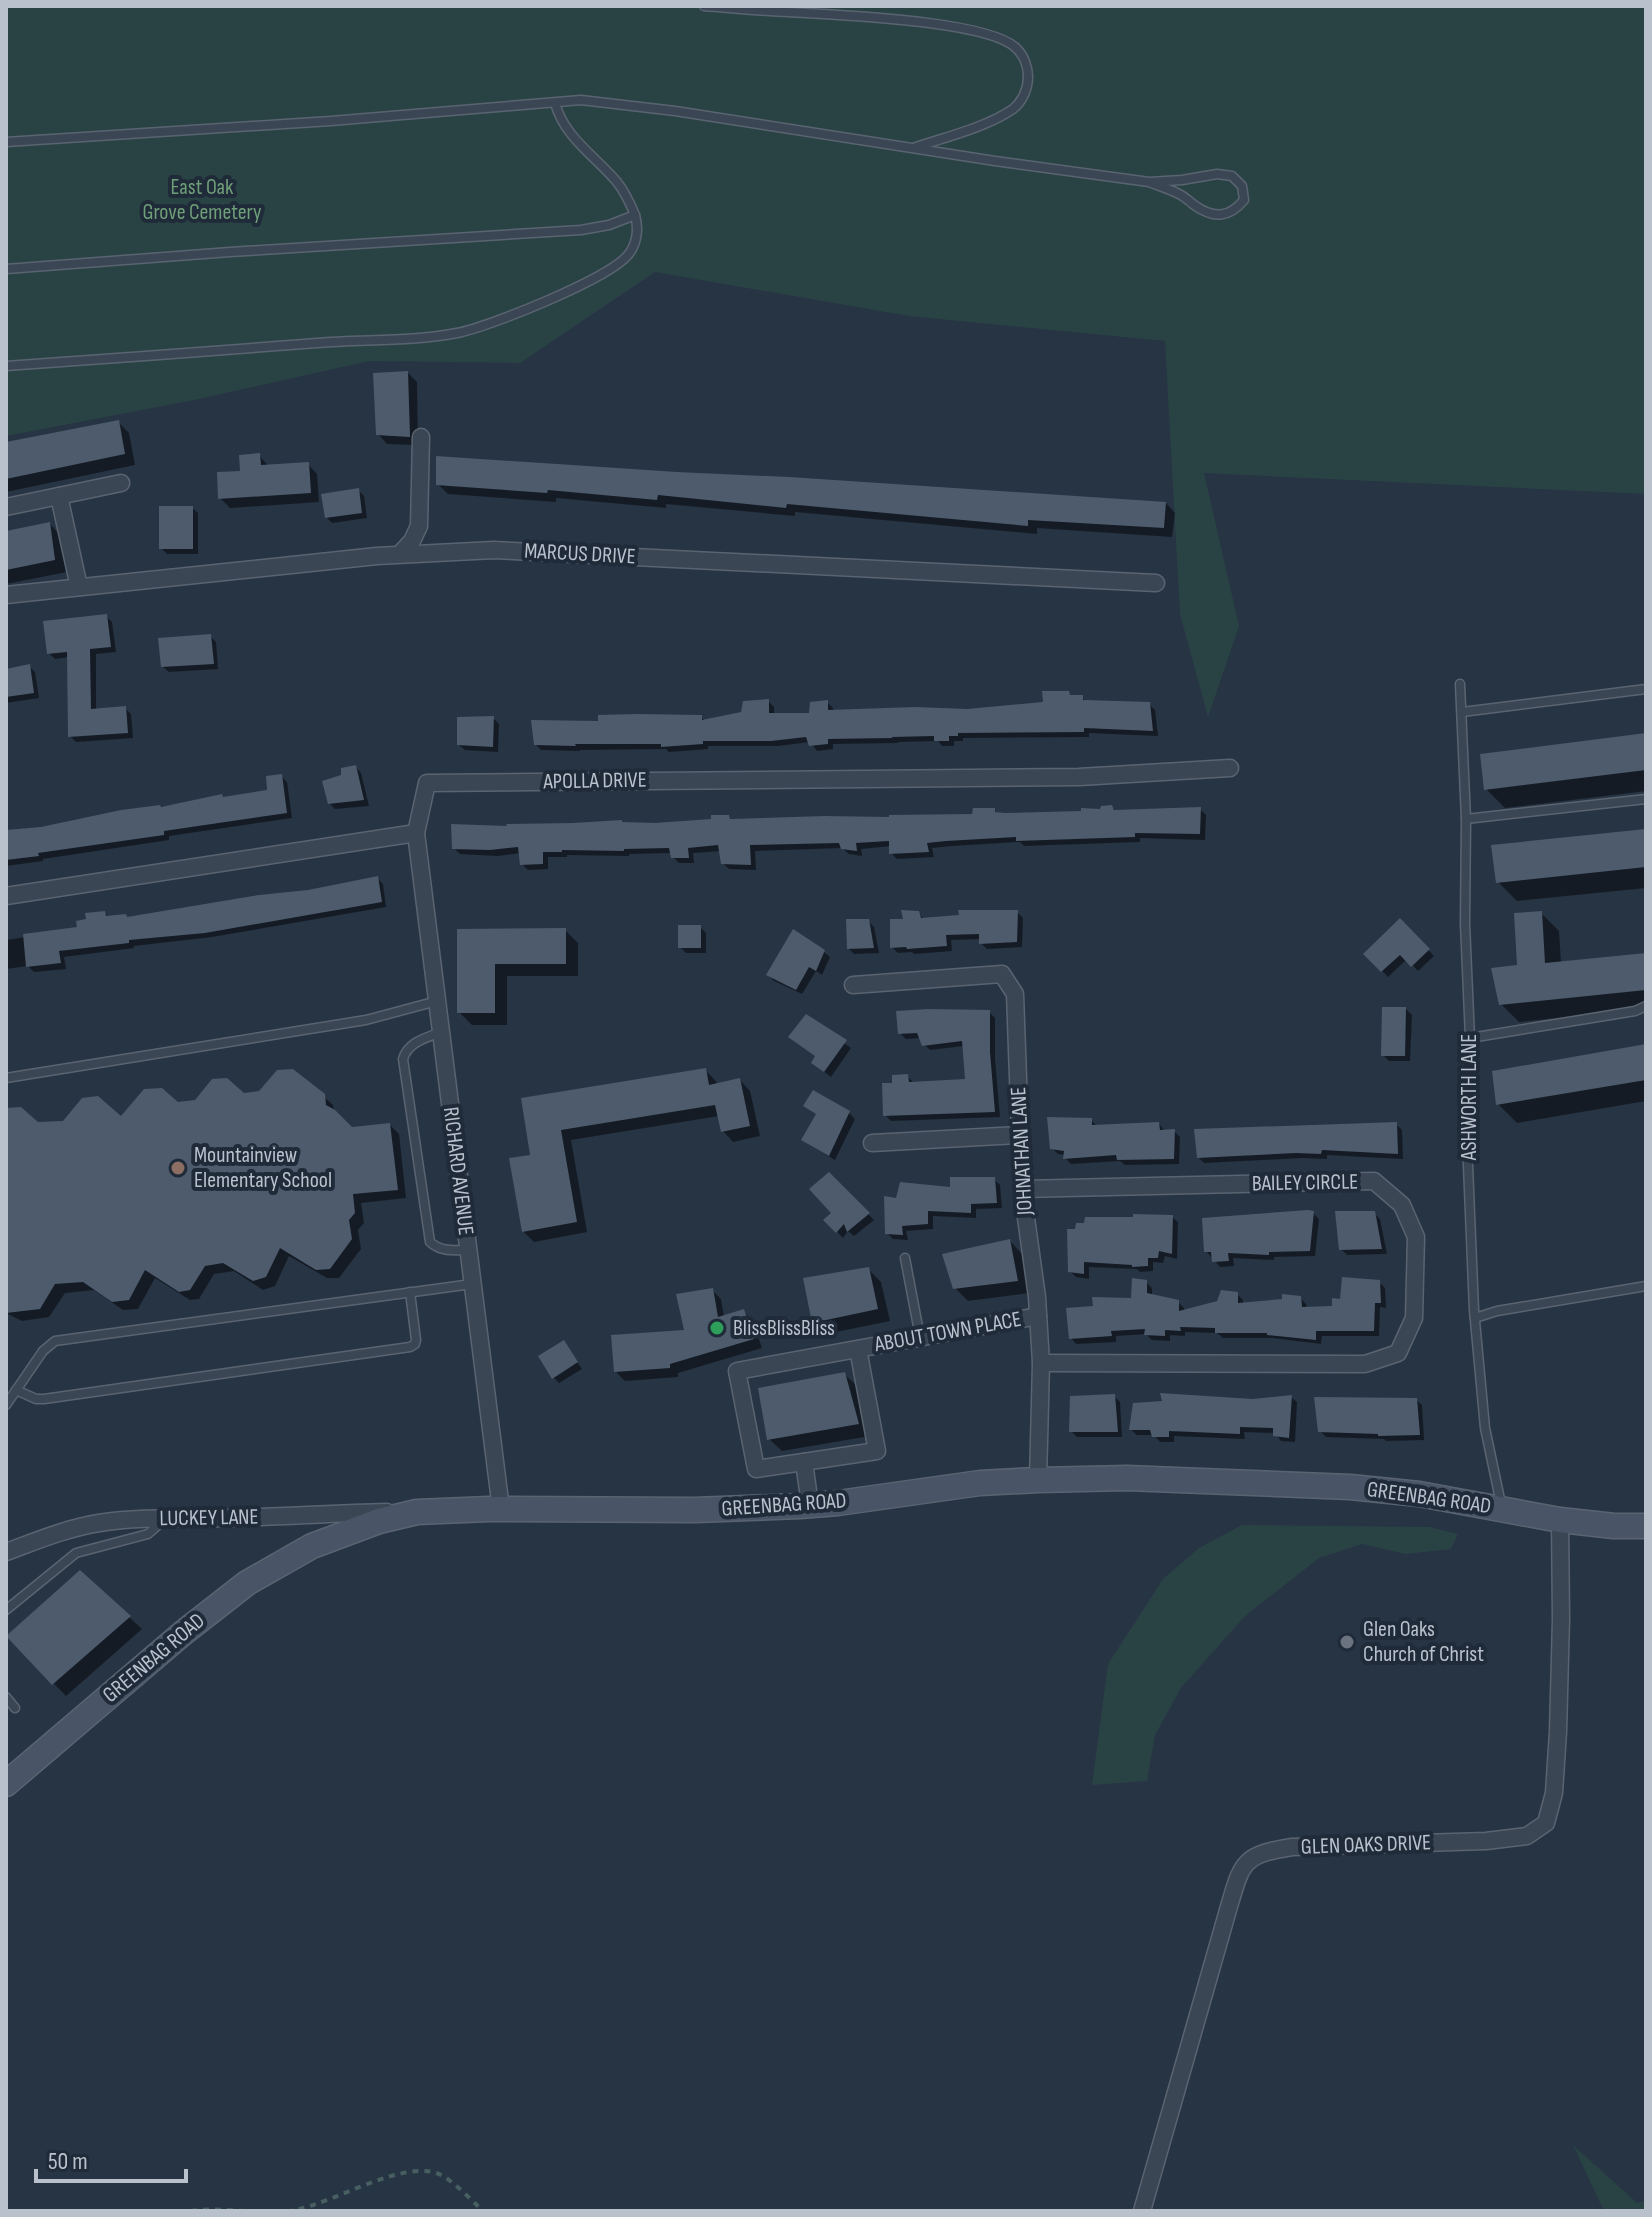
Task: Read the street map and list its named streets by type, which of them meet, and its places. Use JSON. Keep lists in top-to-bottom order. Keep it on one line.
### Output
{"streets":{"main road":["GREENBAG ROAD"],"street":["MARCUS DRIVE","APOLLA DRIVE","JOHNATHAN LANE","RICHARD AVENUE","BAILEY CIRCLE","ABOUT TOWN PLACE","LUCKEY LANE","GLEN OAKS DRIVE"],"lane":["ASHWORTH LANE"]},"crossings":[["APOLLA DRIVE","RICHARD AVENUE"],["ASHWORTH LANE","GREENBAG ROAD"],["JOHNATHAN LANE","BAILEY CIRCLE"],["JOHNATHAN LANE","ABOUT TOWN PLACE"],["JOHNATHAN LANE","GREENBAG ROAD"],["RICHARD AVENUE","GREENBAG ROAD"],["GREENBAG ROAD","LUCKEY LANE"],["GREENBAG ROAD","GLEN OAKS DRIVE"]],"parks":["East Oak Grove Cemetery"],"places":["Mountainview Elementary School","BlissBlissBliss","Glen Oaks Church of Christ"],"scale_bar":"50 m"}
